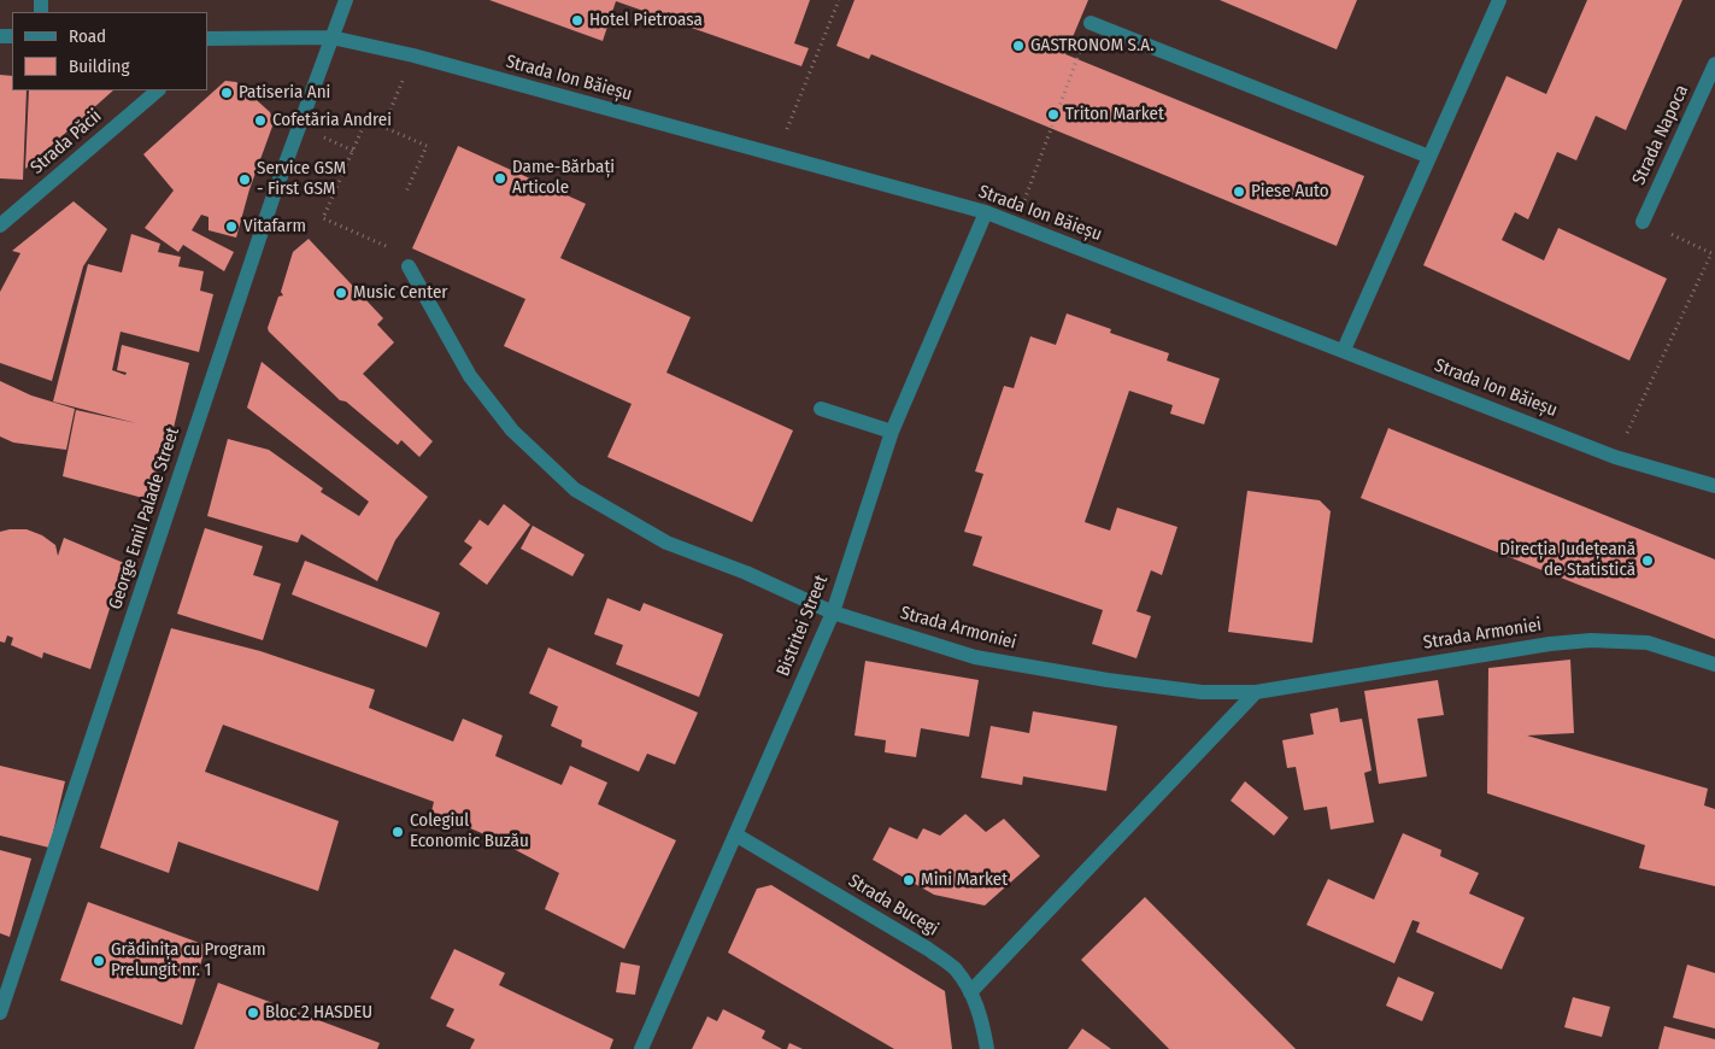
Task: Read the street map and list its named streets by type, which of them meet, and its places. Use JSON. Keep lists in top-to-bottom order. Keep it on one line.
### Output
{"streets":{"street":["Strada Ion Băieșu","Strada Napoca","Strada Păcii","George Emil Palade Street","Bistritei Street","Strada Armoniei","Strada Bucegi"]},"crossings":[["Strada Ion Băieșu","George Emil Palade Street"],["Strada Ion Băieșu","Bistritei Street"],["Bistritei Street","Strada Armoniei"],["Bistritei Street","Strada Bucegi"]],"places":["Hotel Pietroasa","GASTRONOM S.A.","Patiseria Ani","Triton Market","Cofetăria Andrei","Dame-Bărbați Articole","Service GSM - First GSM","Piese Auto","Vitafarm","Music Center","Direcția Județeană de Statistică","Colegiul Economic Buzău","Mini Market","Grădinița cu Program Prelungit nr. 1","Bloc 2 HASDEU"],"legend":["Road","Building"]}
